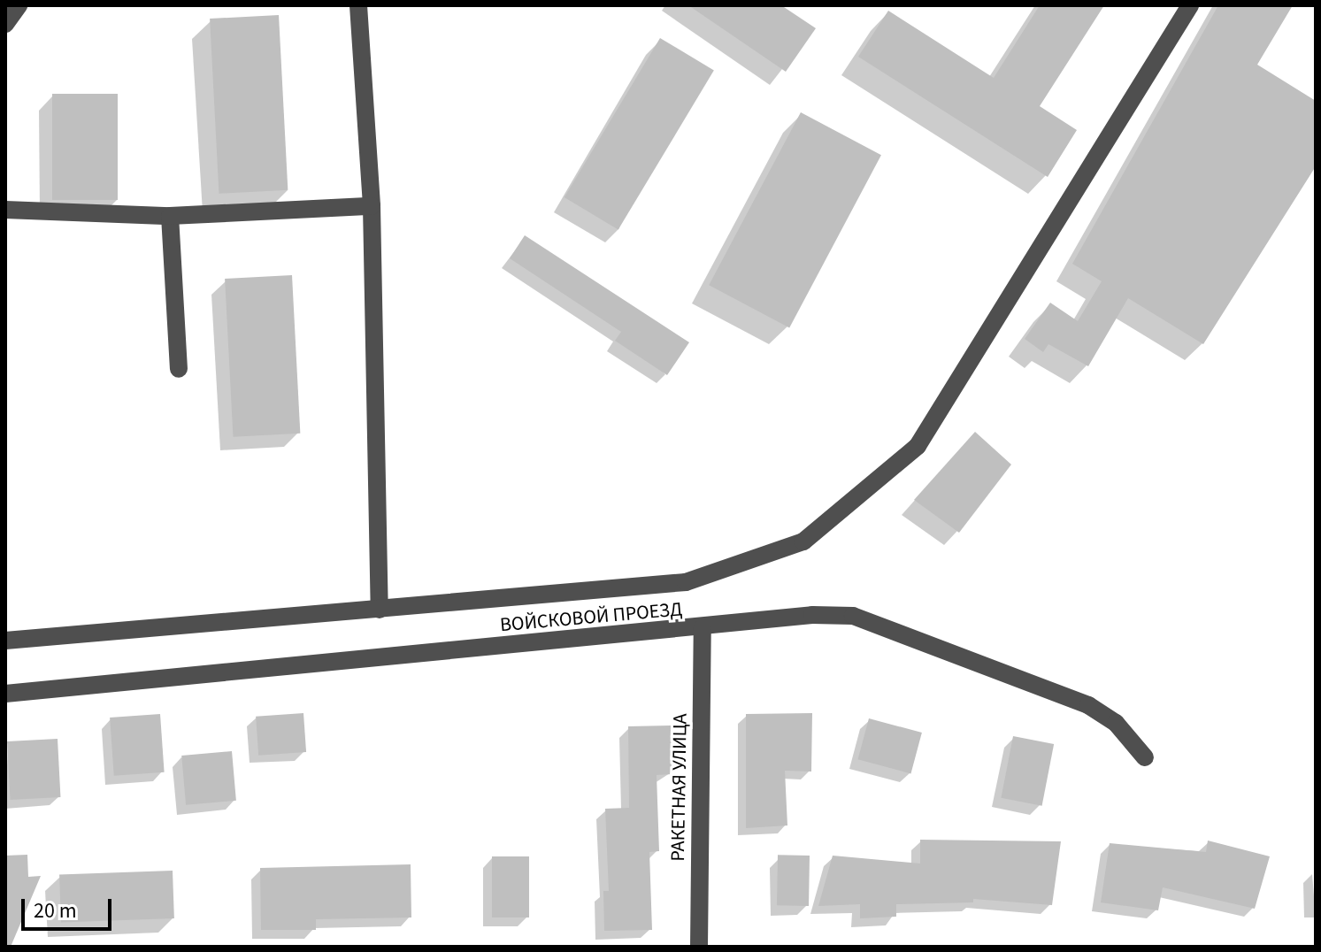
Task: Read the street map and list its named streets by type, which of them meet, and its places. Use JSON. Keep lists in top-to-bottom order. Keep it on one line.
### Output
{"streets":{"street":["ВОЙСКОВОЙ ПРОЕЗД","РАКЕТНАЯ УЛИЦА"]},"crossings":[["ВОЙСКОВОЙ ПРОЕЗД","РАКЕТНАЯ УЛИЦА"]],"scale_bar":"20 m"}
